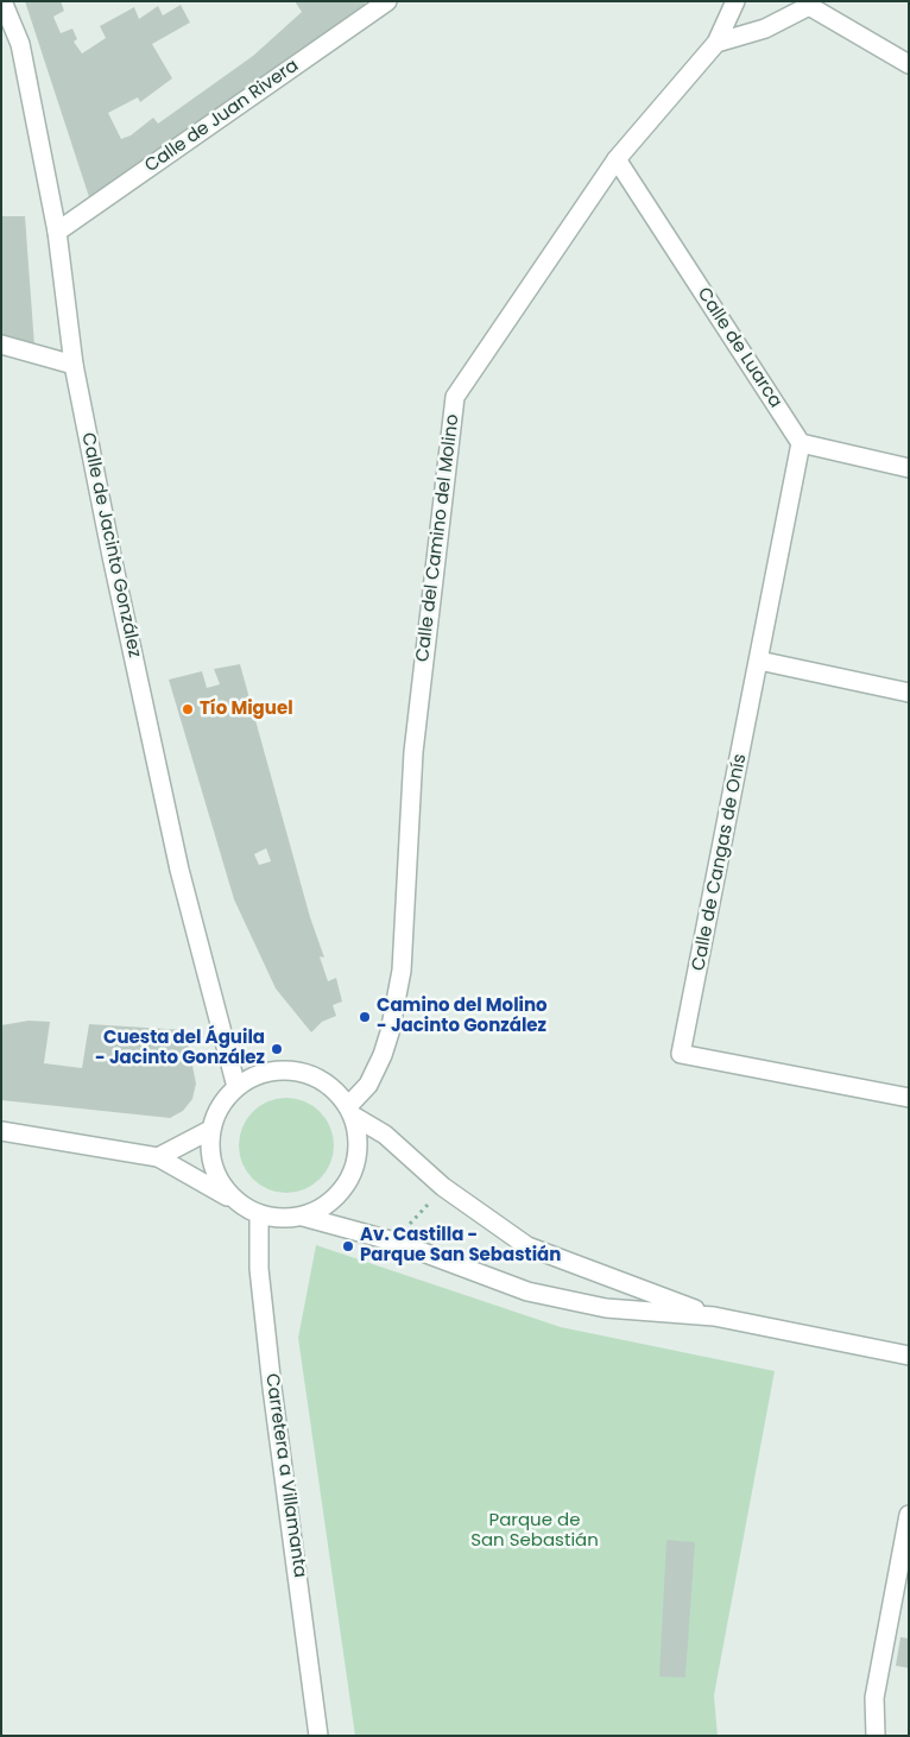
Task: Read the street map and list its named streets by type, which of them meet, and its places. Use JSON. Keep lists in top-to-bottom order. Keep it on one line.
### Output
{"streets":{"street":["Calle de Juan Rivera","Calle de Luarca","Calle del Camino del Molino","Calle de Jacinto González","Calle de Cangas de Onís","Carretera a Villamanta"]},"crossings":[["Calle de Juan Rivera","Calle de Jacinto González"],["Calle de Luarca","Calle del Camino del Molino"],["Calle de Luarca","Calle de Cangas de Onís"],["Calle del Camino del Molino","Calle de Jacinto González"],["Calle del Camino del Molino","Carretera a Villamanta"],["Calle de Jacinto González","Carretera a Villamanta"]],"parks":["Parque de San Sebastián"],"places":["Tío Miguel","Camino del Molino - Jacinto González","Cuesta del Águila - Jacinto González","Av. Castilla - Parque San Sebastián"]}
